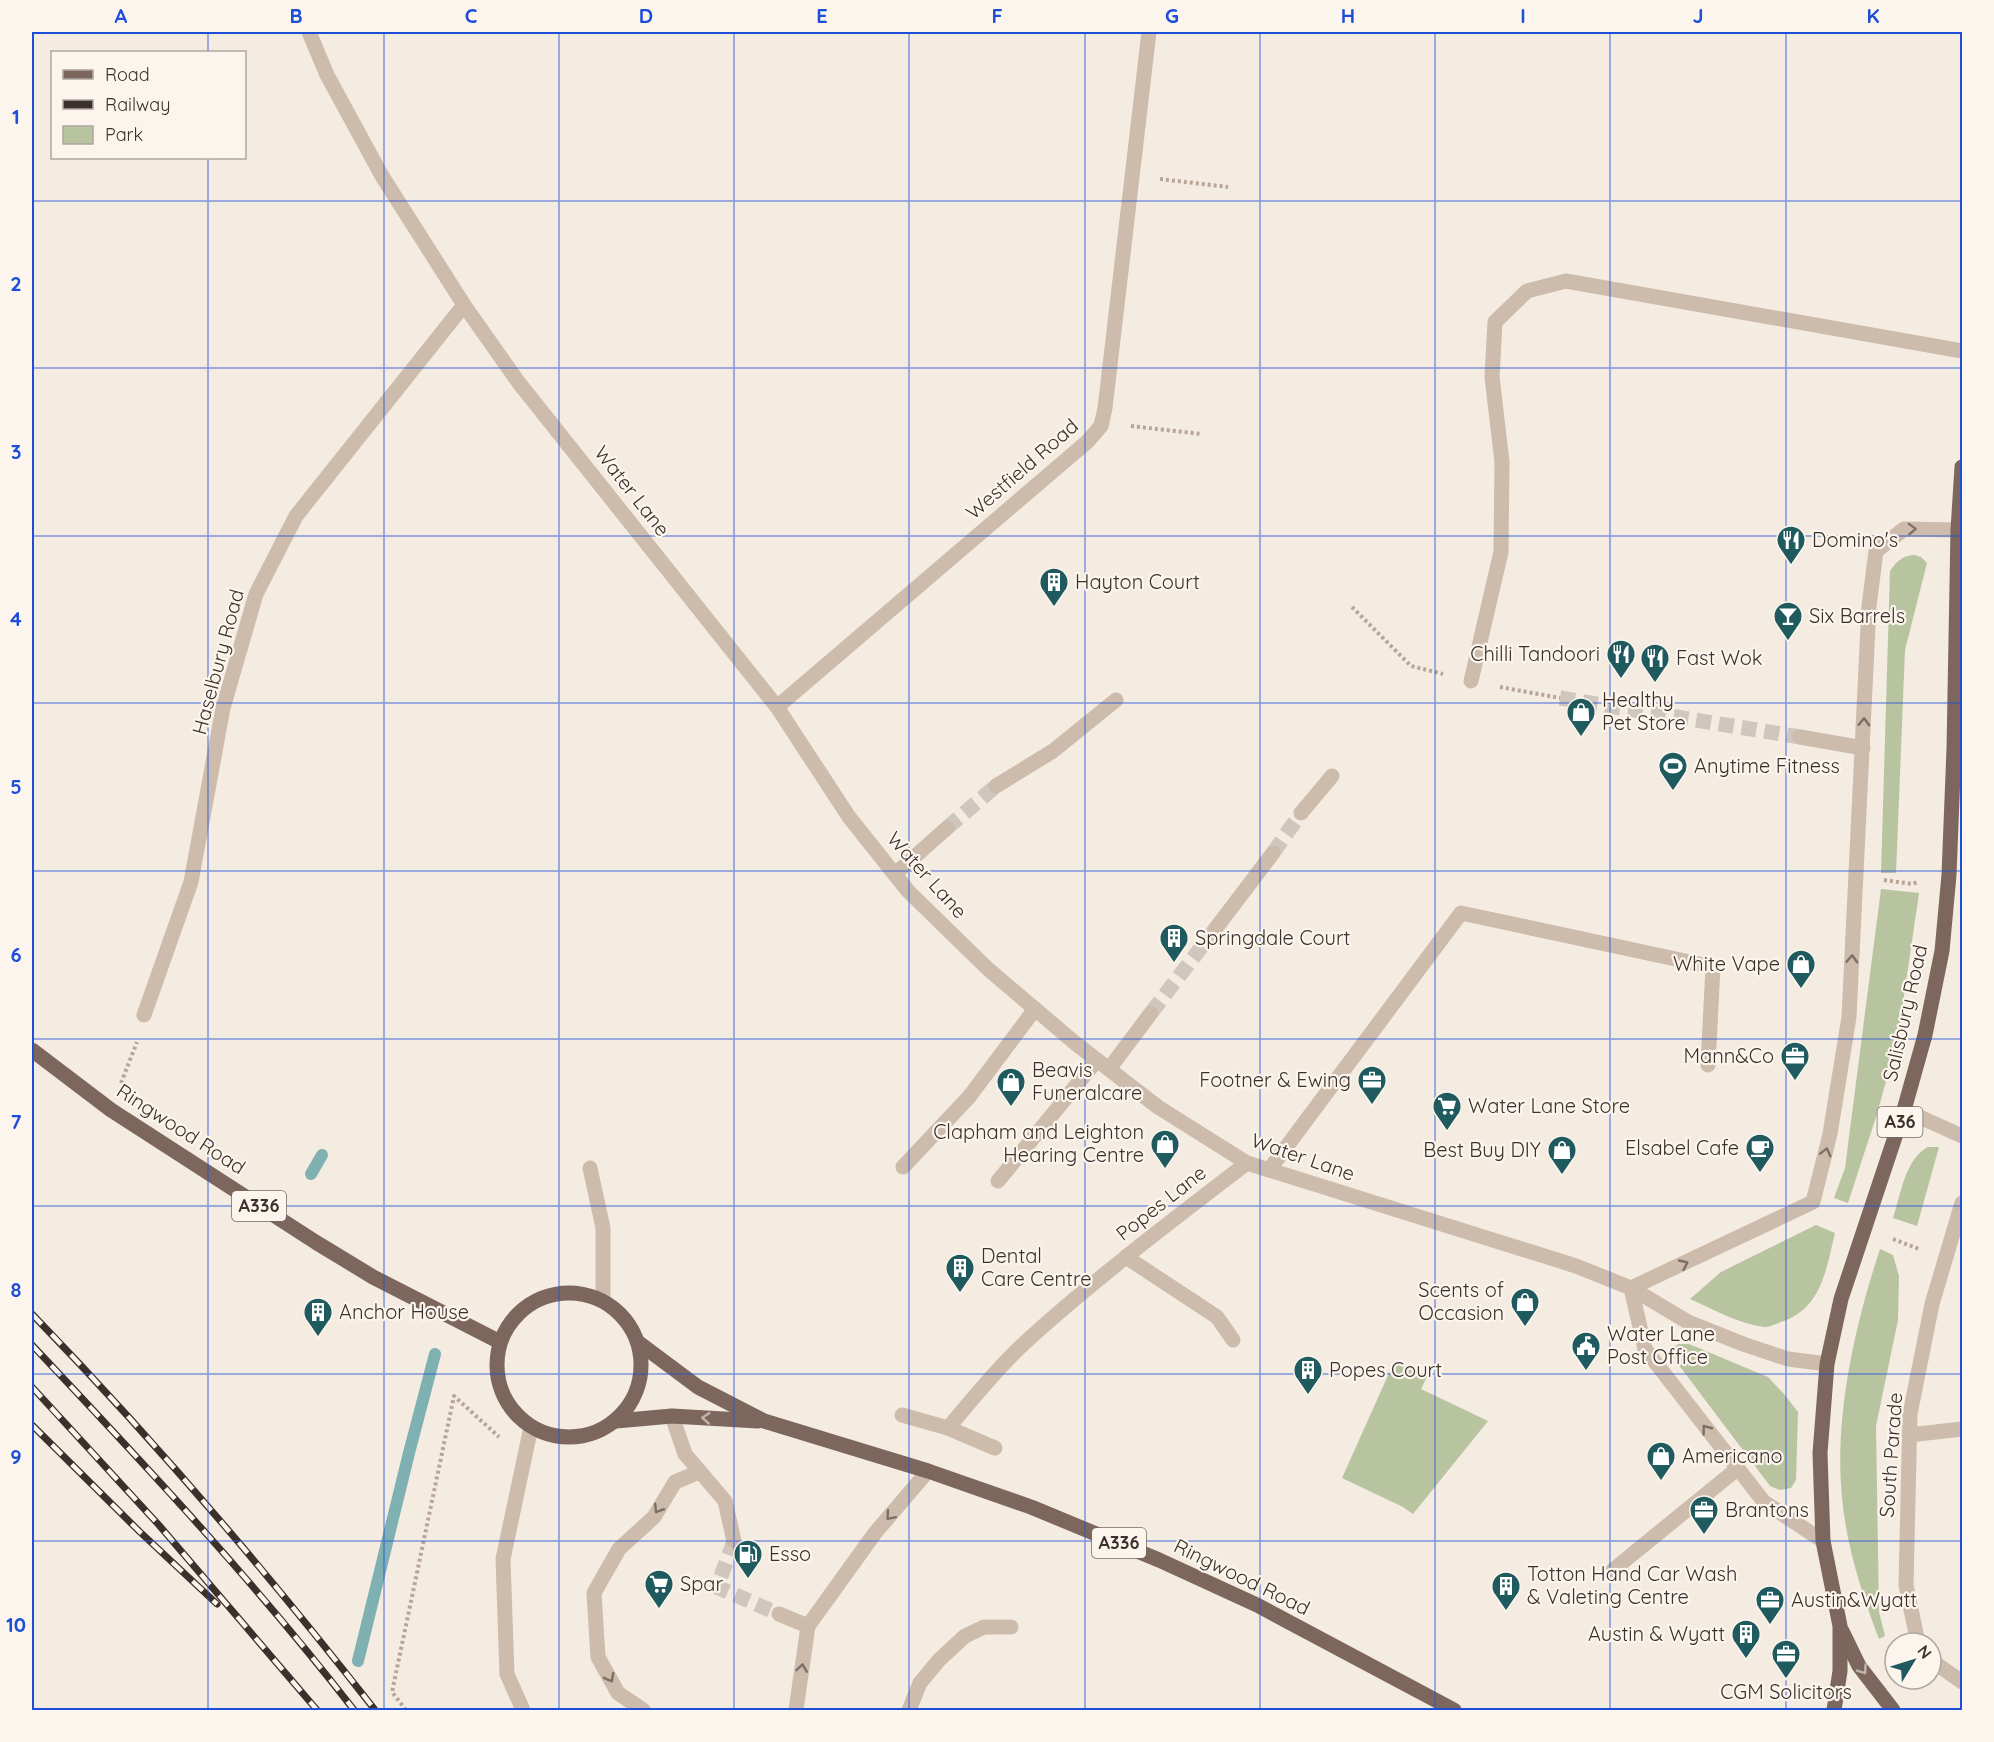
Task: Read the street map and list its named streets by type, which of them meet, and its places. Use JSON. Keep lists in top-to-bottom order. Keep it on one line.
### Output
{"streets":{"main road":["Salisbury Road","A36","Ringwood Road","A336"],"street":["Westfield Road","Water Lane","Haselbury Road","Popes Lane","South Parade"]},"crossings":[["Westfield Road","Water Lane"],["Water Lane","Haselbury Road"],["Water Lane","Salisbury Road"],["Water Lane","Popes Lane"]],"places":{"restaurant":["Domino's","Chilli Tandoori","Fast Wok"],"building":["Hayton Court","Springdale Court","Dental Care Centre","Anchor House","Popes Court","Totton Hand Car Wash & Valeting Centre","Austin & Wyatt"],"bar":["Six Barrels"],"shop":["Healthy Pet Store","White Vape","Beavis Funeralcare","Clapham and Leighton Hearing Centre","Best Buy DIY","Scents of Occasion","Americano"],"sports":["Anytime Fitness"],"office":["Mann&Co","Footner & Ewing","Brantons","Austin&Wyatt","CGM Solicitors"],"supermarket":["Water Lane Store","Spar"],"cafe":["Elsabel Cafe"],"public building":["Water Lane Post Office"],"fuel station":["Esso"]},"legend":["Road","Railway","Park"],"north":"top right","grid":{"columns":["A","B","C","D","E","F","G","H","I","J","K"],"rows":["1","2","3","4","5","6","7","8","9","10"]}}
